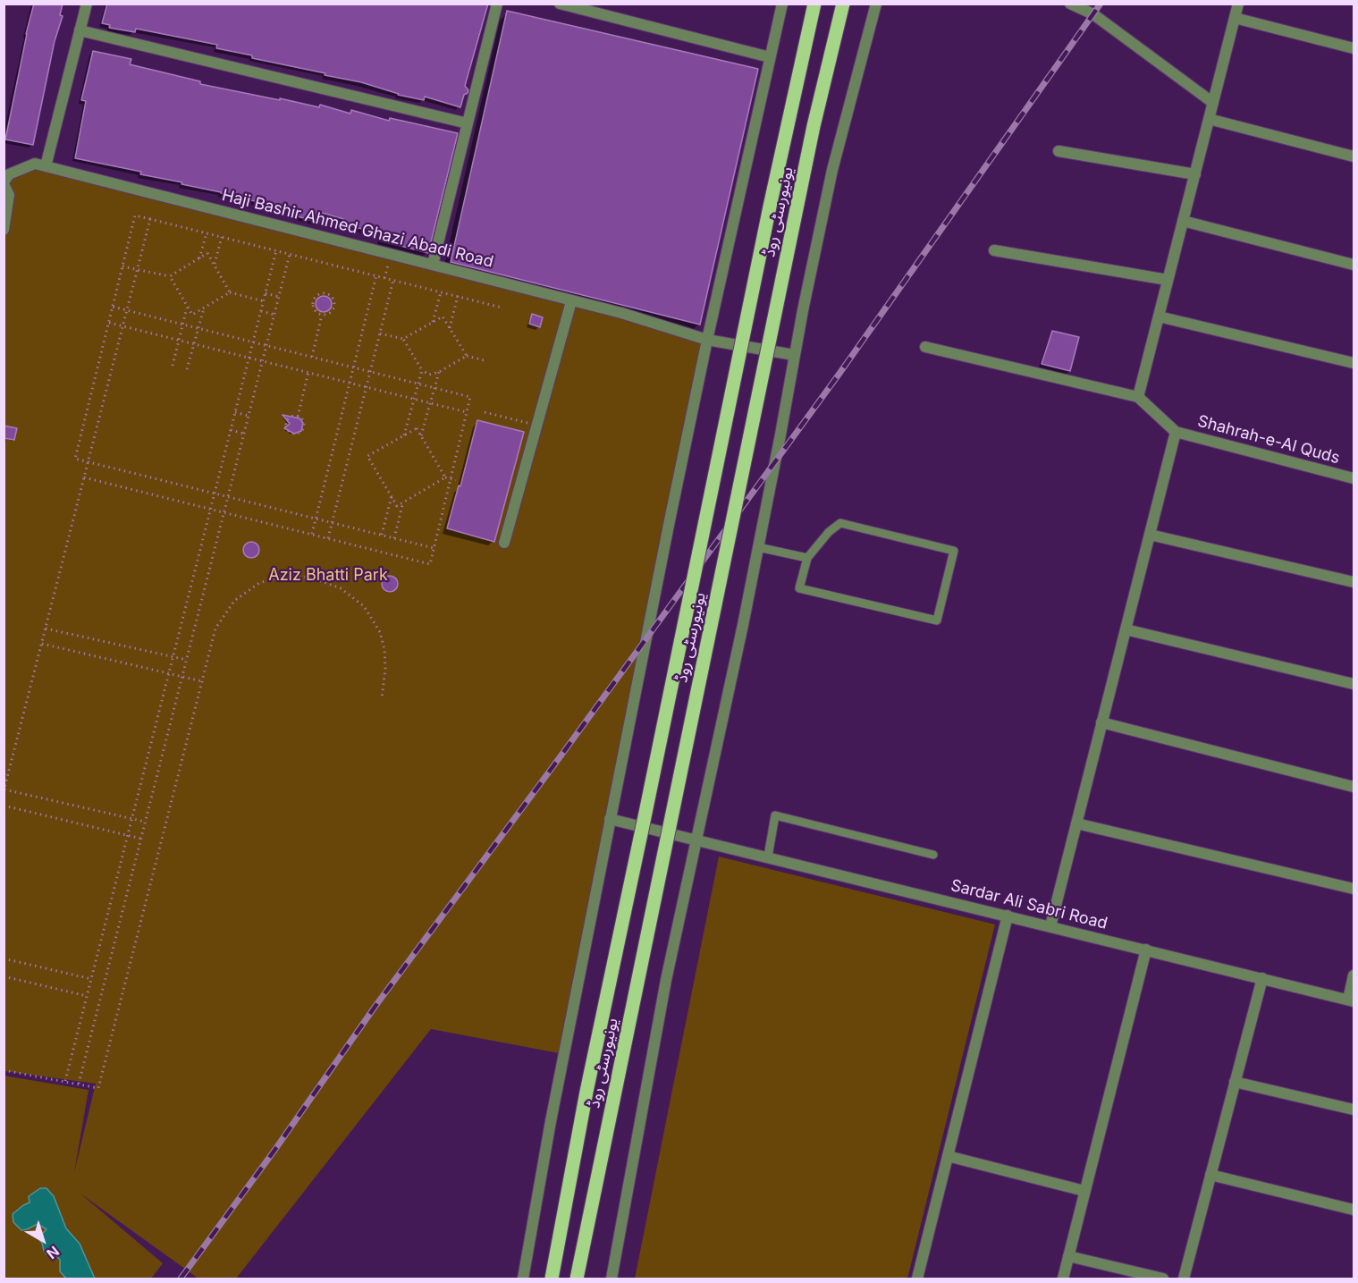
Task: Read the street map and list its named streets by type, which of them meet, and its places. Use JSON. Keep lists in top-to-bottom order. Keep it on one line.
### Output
{"streets":{"main road":["یونیورسٹی روڈ"],"street":["Haji Bashir Ahmed Ghazi Abadi Road","Shahrah-e-Al Quds","Sardar Ali Sabri Road"]},"parks":["Aziz Bhatti Park"],"north":"bottom right"}
